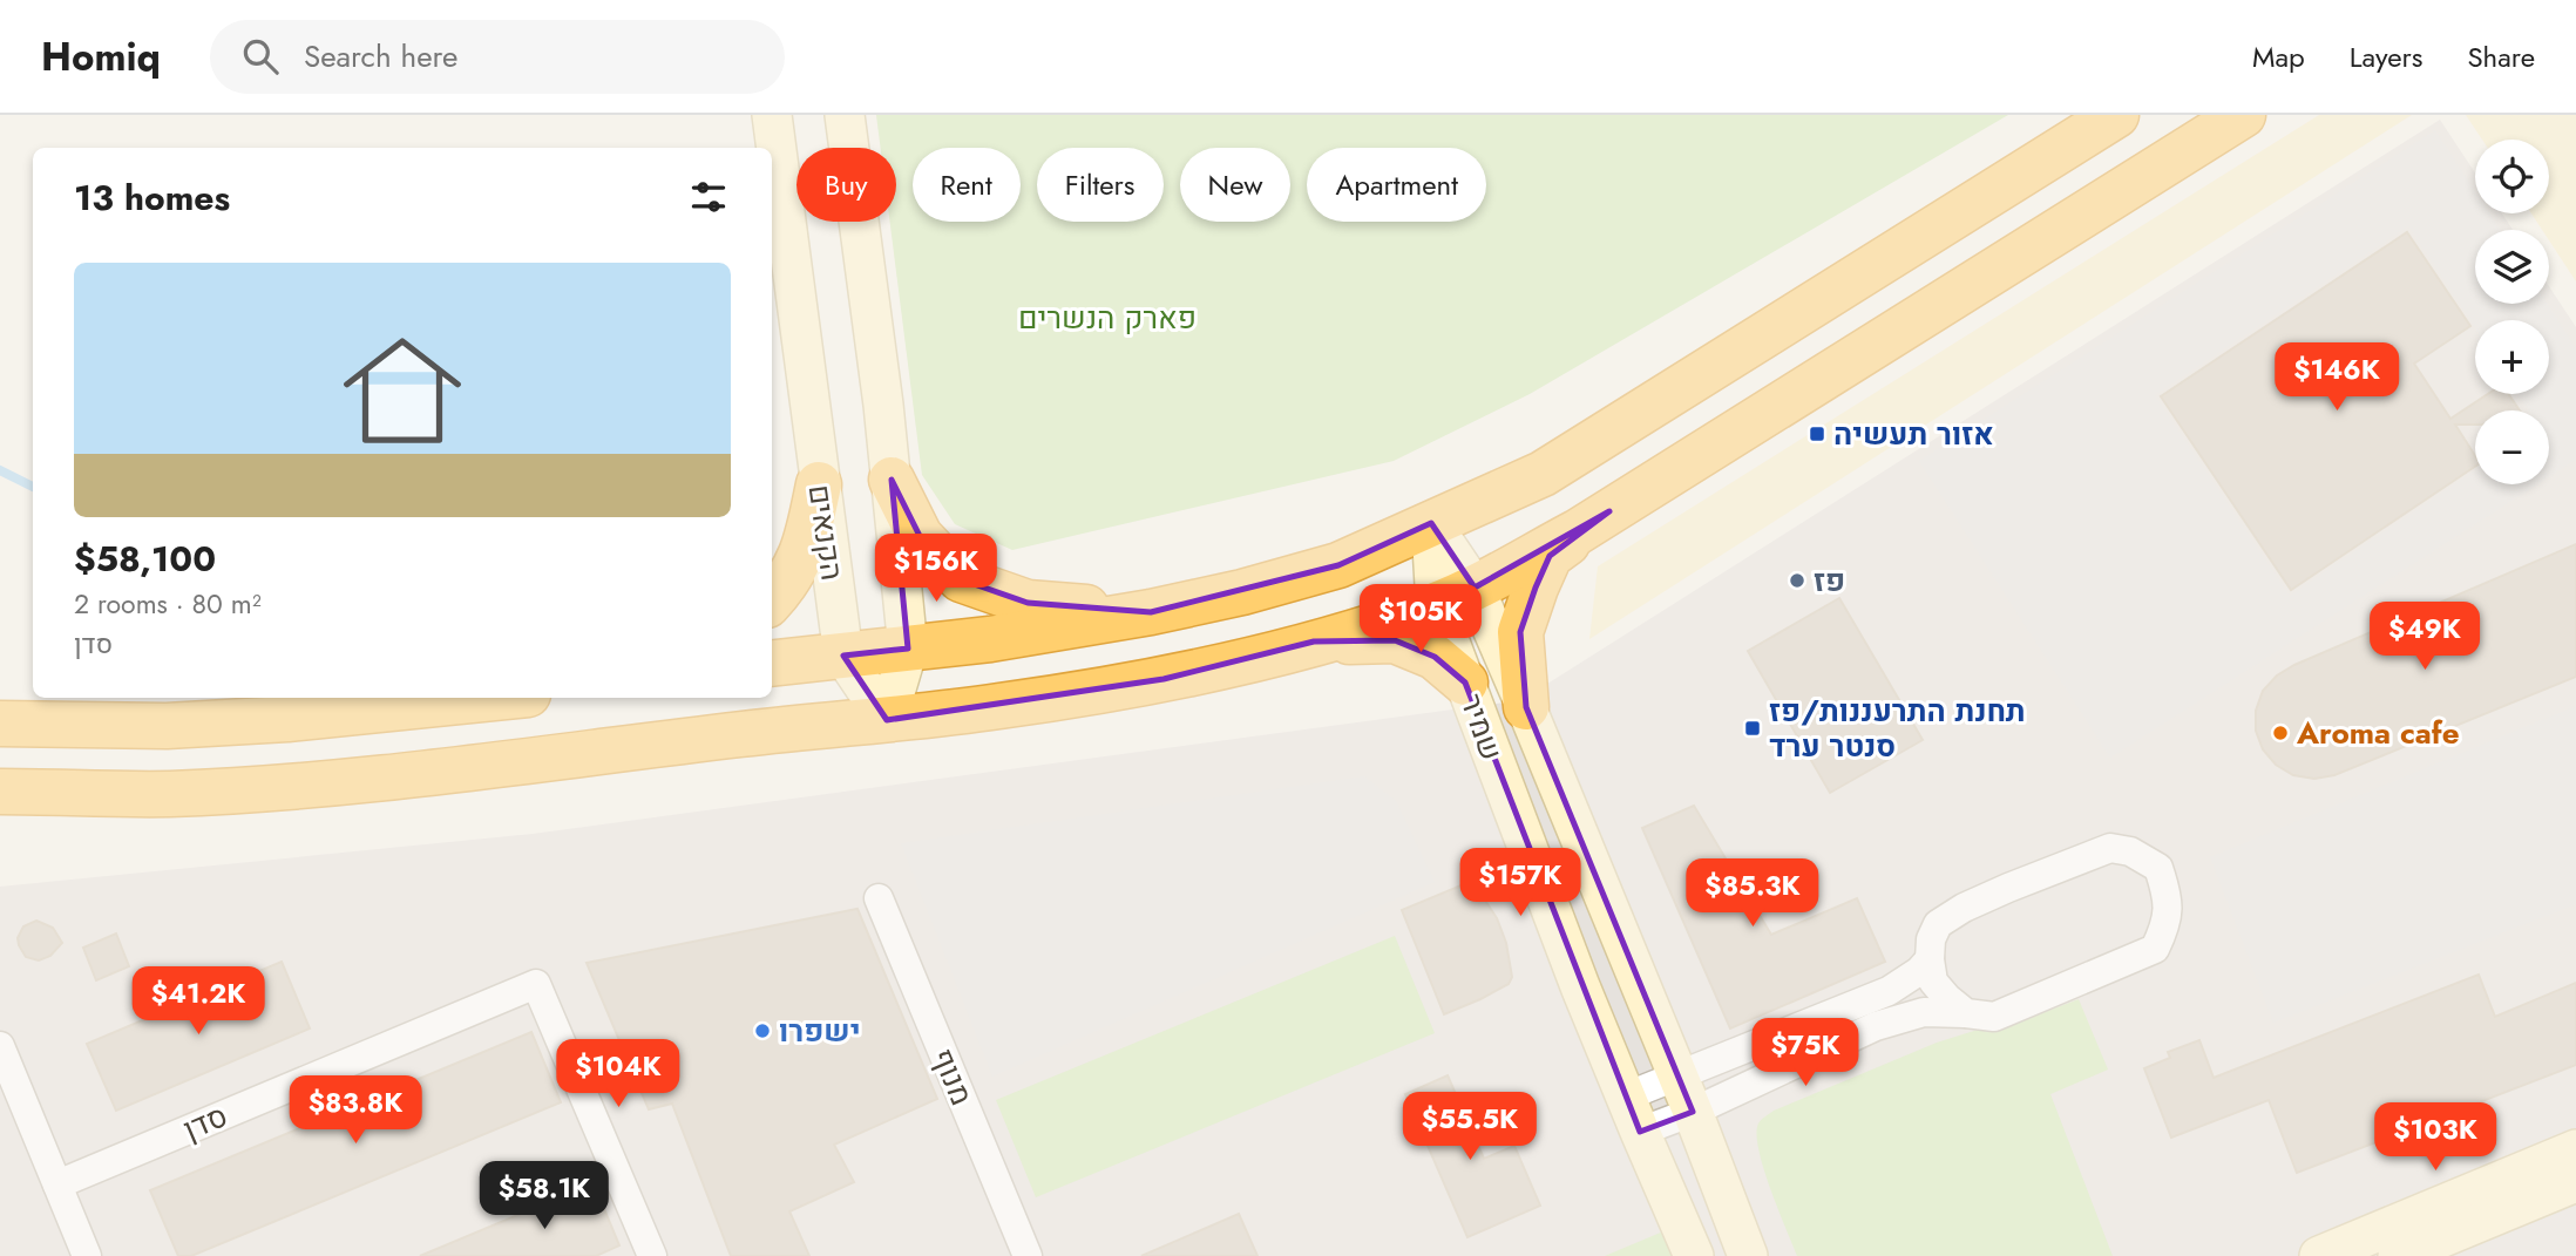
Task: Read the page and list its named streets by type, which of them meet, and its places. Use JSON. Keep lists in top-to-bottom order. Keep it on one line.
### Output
{"streets":{"street":["הקנאים","שמיר","מנוף","סדן"]},"parks":["פארק הנשרים"],"places":{"transit":["אזור תעשיה","תחנת התרעננות/פז סנטר ערד"],"other":["פז","Aroma cafe","ישפרו"]},"page":{"header":"Homiq","search":"Search here","nav":["Map","Layers","Share"],"map_buttons":["+","−"],"chip":["Buy","Rent","Filters","New","Apartment"],"heading":"13 homes","list":[{"name":"$58,100","note":"2 rooms · 80 m² · סדן"}],"price":["$146K","$156K","$105K","$49K","$157K","$85.3K","$41.2K","$75K","$104K","$83.8K","$55.5K","$103K","$58.1K"]}}
